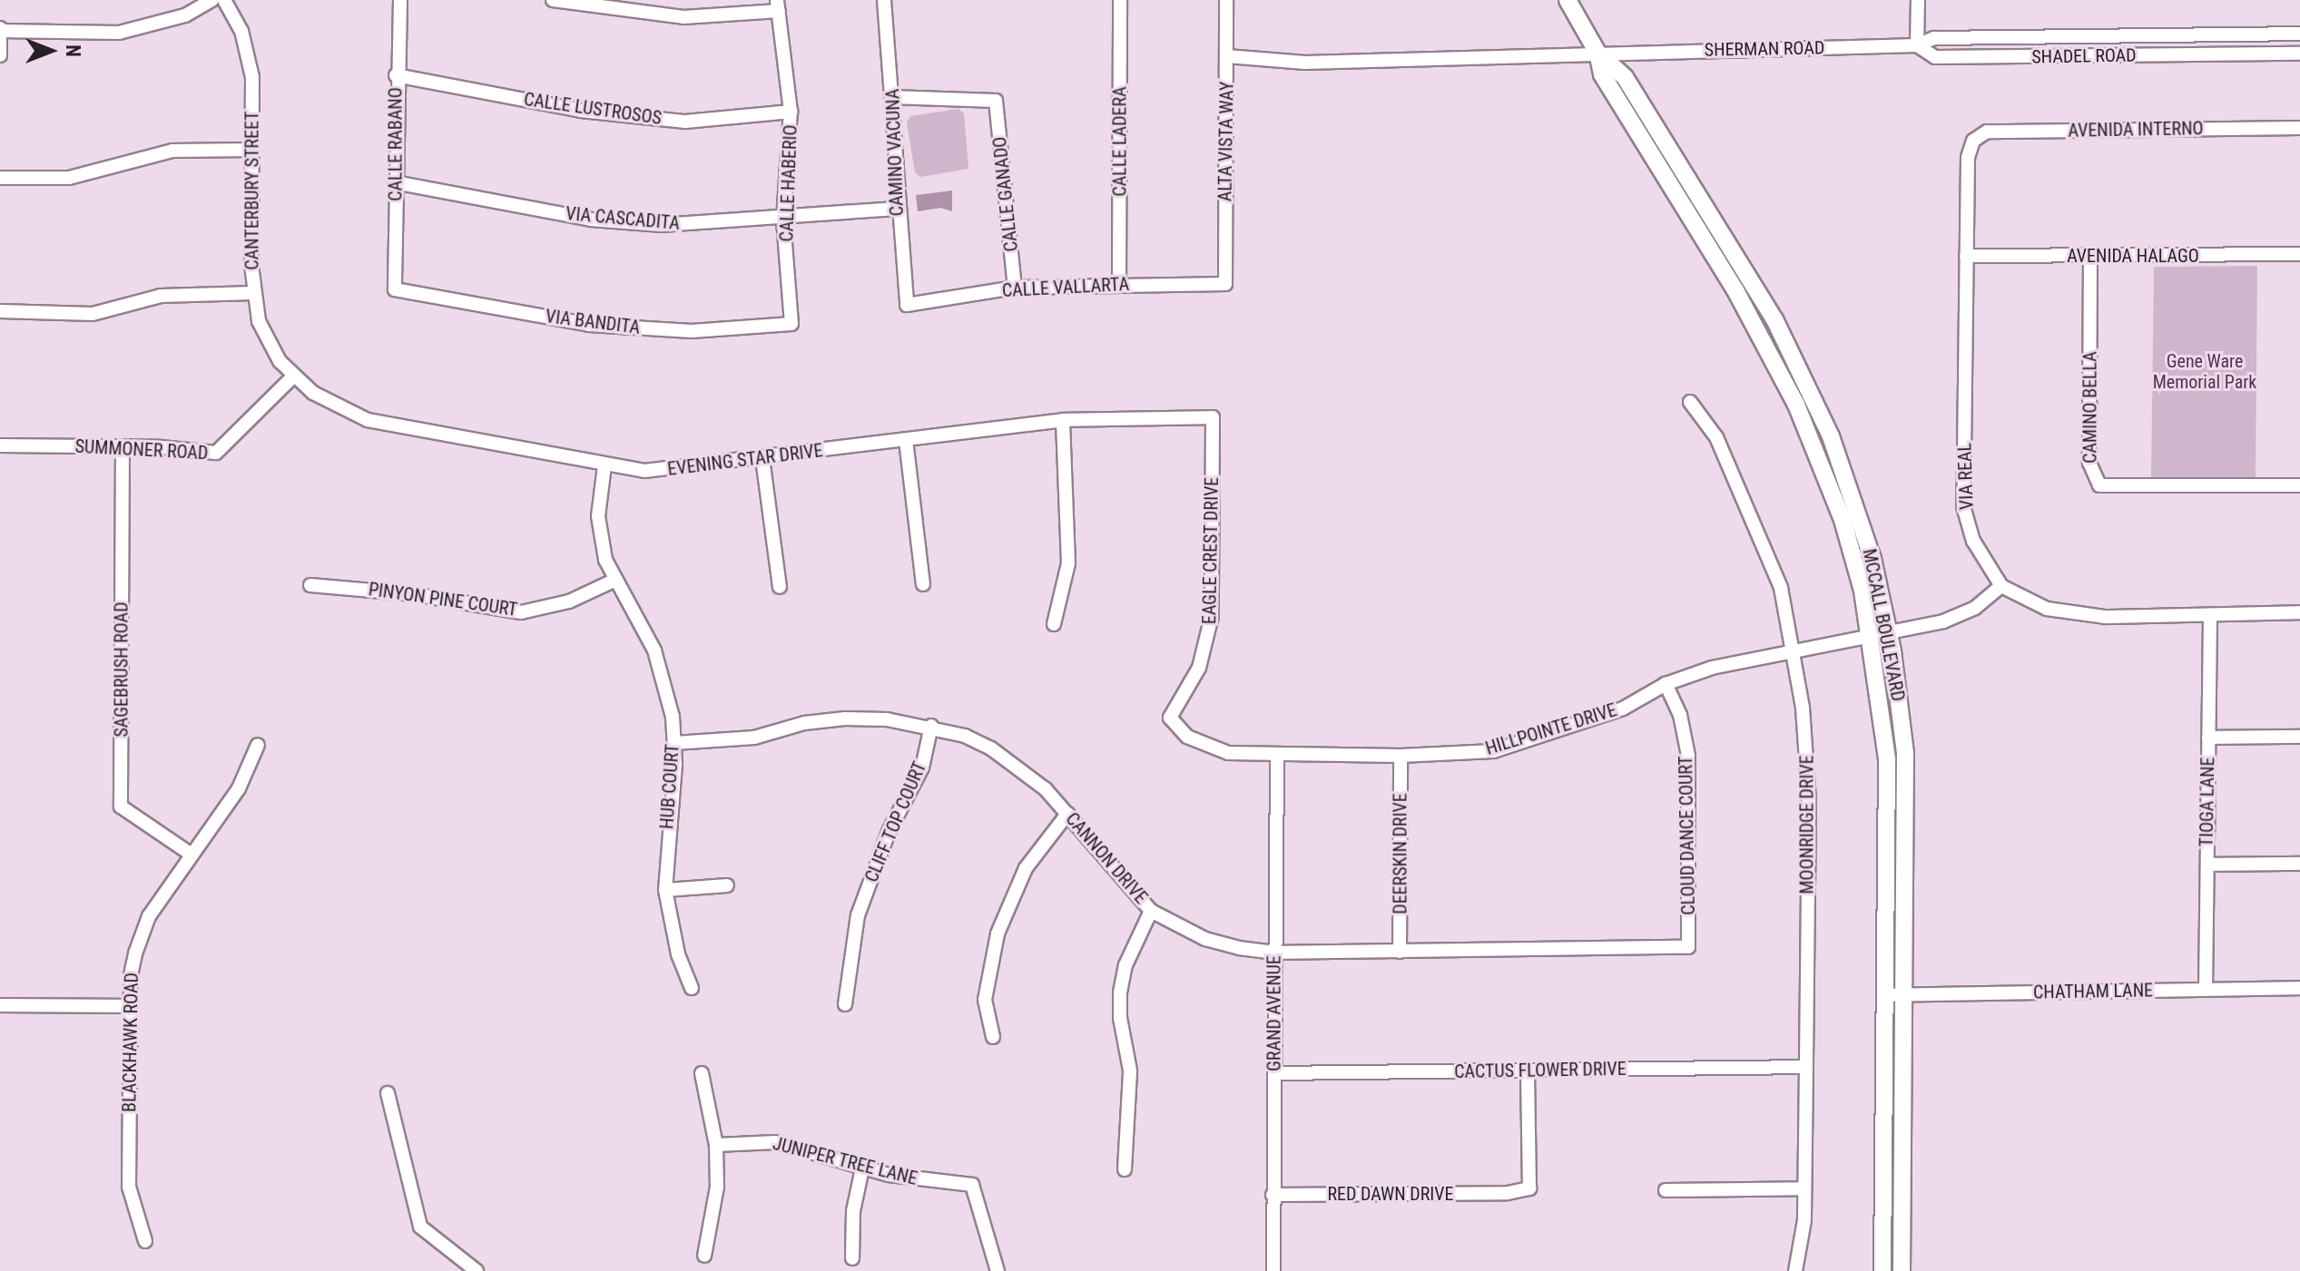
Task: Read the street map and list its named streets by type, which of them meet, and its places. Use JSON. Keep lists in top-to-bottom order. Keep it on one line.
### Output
{"streets":{"main road":["MCCALL BOULEVARD"],"street":["SHERMAN ROAD","SHADEL ROAD","CALLE LUSTROSOS","AVENIDA INTERNO","CALLE LADERA","ALTA VISTA WAY","CALLE RABANO","CAMINO VACUNA","CALLE HABERIO","CANTERBURY STREET","CALLE GANADO","VIA CASCADITA","AVENIDA HALAGO","CALLE VALLARTA","VIA BANDITA","CAMINO BELLA","SUMMONER ROAD","EVENING STAR DRIVE","VIA REAL","EAGLE CREST DRIVE","PINYON PINE COURT","SAGEBRUSH ROAD","HILLPOINTE DRIVE","HUB COURT","TIOGA LANE","CLIFF TOP COURT","MOONRIDGE DRIVE","CLOUD DANCE COURT","DEERSKIN DRIVE","CANNON DRIVE","CHATHAM LANE","GRAND AVENUE","BLACKHAWK ROAD","CACTUS FLOWER DRIVE","JUNIPER TREE LANE","RED DAWN DRIVE"]},"crossings":[["SHERMAN ROAD","SHADEL ROAD"],["SHERMAN ROAD","ALTA VISTA WAY"],["SHERMAN ROAD","MCCALL BOULEVARD"],["CALLE LUSTROSOS","CALLE RABANO"],["CALLE LUSTROSOS","CALLE HABERIO"],["AVENIDA INTERNO","VIA REAL"],["CALLE LADERA","CALLE VALLARTA"],["ALTA VISTA WAY","CALLE VALLARTA"],["CALLE RABANO","VIA CASCADITA"],["CALLE RABANO","VIA BANDITA"],["CAMINO VACUNA","CALLE GANADO"],["CAMINO VACUNA","VIA CASCADITA"],["CAMINO VACUNA","CALLE VALLARTA"],["CALLE HABERIO","VIA CASCADITA"],["CALLE HABERIO","VIA BANDITA"],["CANTERBURY STREET","SUMMONER ROAD"],["CANTERBURY STREET","EVENING STAR DRIVE"],["CALLE GANADO","CALLE VALLARTA"],["AVENIDA HALAGO","CAMINO BELLA"],["AVENIDA HALAGO","VIA REAL"],["SUMMONER ROAD","EVENING STAR DRIVE"],["SUMMONER ROAD","SAGEBRUSH ROAD"],["EVENING STAR DRIVE","EAGLE CREST DRIVE"],["EVENING STAR DRIVE","HUB COURT"],["VIA REAL","HILLPOINTE DRIVE"],["EAGLE CREST DRIVE","HILLPOINTE DRIVE"],["PINYON PINE COURT","HUB COURT"],["MCCALL BOULEVARD","HILLPOINTE DRIVE"],["MCCALL BOULEVARD","CHATHAM LANE"],["SAGEBRUSH ROAD","BLACKHAWK ROAD"],["HILLPOINTE DRIVE","MOONRIDGE DRIVE"],["HILLPOINTE DRIVE","CLOUD DANCE COURT"],["HILLPOINTE DRIVE","DEERSKIN DRIVE"],["HILLPOINTE DRIVE","GRAND AVENUE"],["HUB COURT","CANNON DRIVE"],["TIOGA LANE","CHATHAM LANE"],["CLIFF TOP COURT","CANNON DRIVE"],["MOONRIDGE DRIVE","CACTUS FLOWER DRIVE"],["CLOUD DANCE COURT","CANNON DRIVE"],["DEERSKIN DRIVE","CANNON DRIVE"],["CANNON DRIVE","GRAND AVENUE"],["GRAND AVENUE","CACTUS FLOWER DRIVE"],["GRAND AVENUE","RED DAWN DRIVE"],["CACTUS FLOWER DRIVE","RED DAWN DRIVE"]],"parks":["Gene Ware Memorial Park"],"north":"right"}
